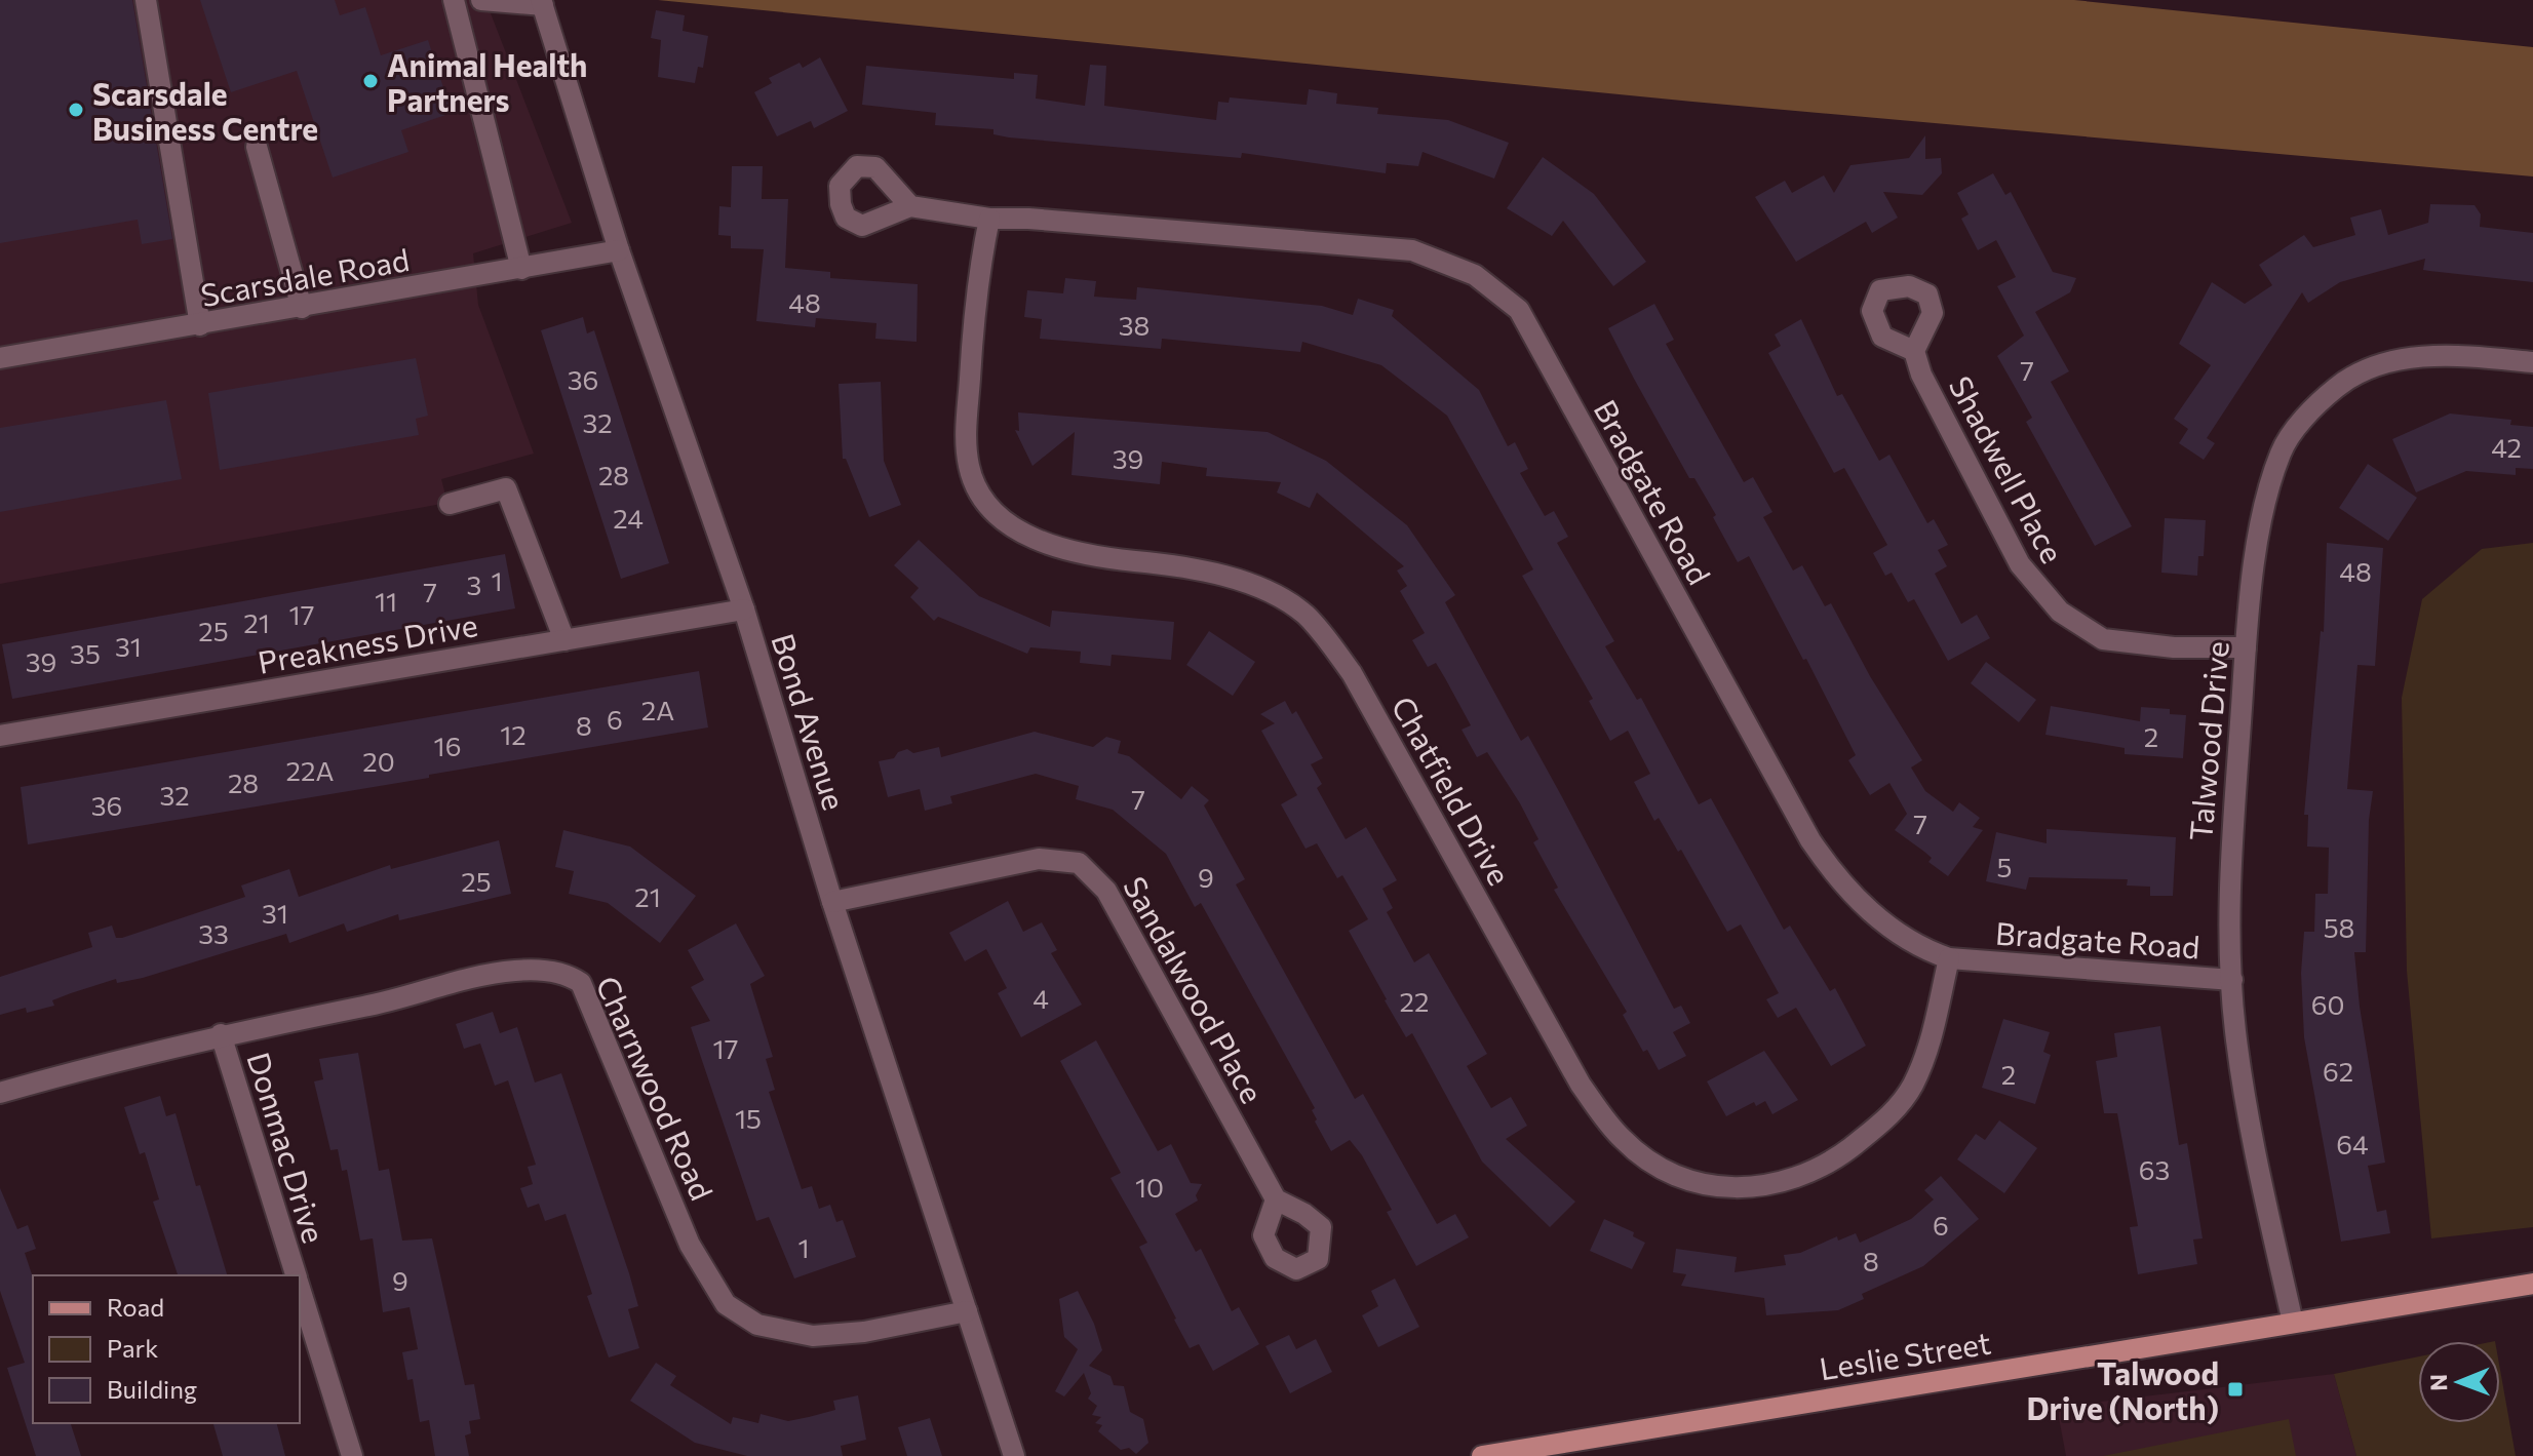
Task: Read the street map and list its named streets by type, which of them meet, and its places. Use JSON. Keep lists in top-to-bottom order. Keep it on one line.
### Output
{"streets":{"main road":["Leslie Street"],"street":["Scarsdale Road","Shadwell Place","Bradgate Road","Preakness Drive","Bond Avenue","Talwood Drive","Chatfield Drive","Sandalwood Place","Charnwood Road","Donmac Drive"]},"crossings":[["Scarsdale Road","Bond Avenue"],["Shadwell Place","Talwood Drive"],["Bradgate Road","Talwood Drive"],["Bradgate Road","Chatfield Drive"],["Preakness Drive","Bond Avenue"],["Bond Avenue","Sandalwood Place"],["Bond Avenue","Charnwood Road"],["Talwood Drive","Leslie Street"],["Charnwood Road","Donmac Drive"]],"places":{"other":["Animal Health Partners","Scarsdale Business Centre"],"transit":["Talwood Drive (North)"]},"house_numbers":["48","38","7","36","32","42","39","28","24","48","1","3","7","11","17","21","25","31","35","39","2A","6","8","12","2","16","20","22A","28","32","7","36","7","5","9","25","21","31","58","33","4","22","60","17","62","2","15","64","63","10","6","1","8","9"],"legend":["Road","Park","Building"],"north":"left"}
